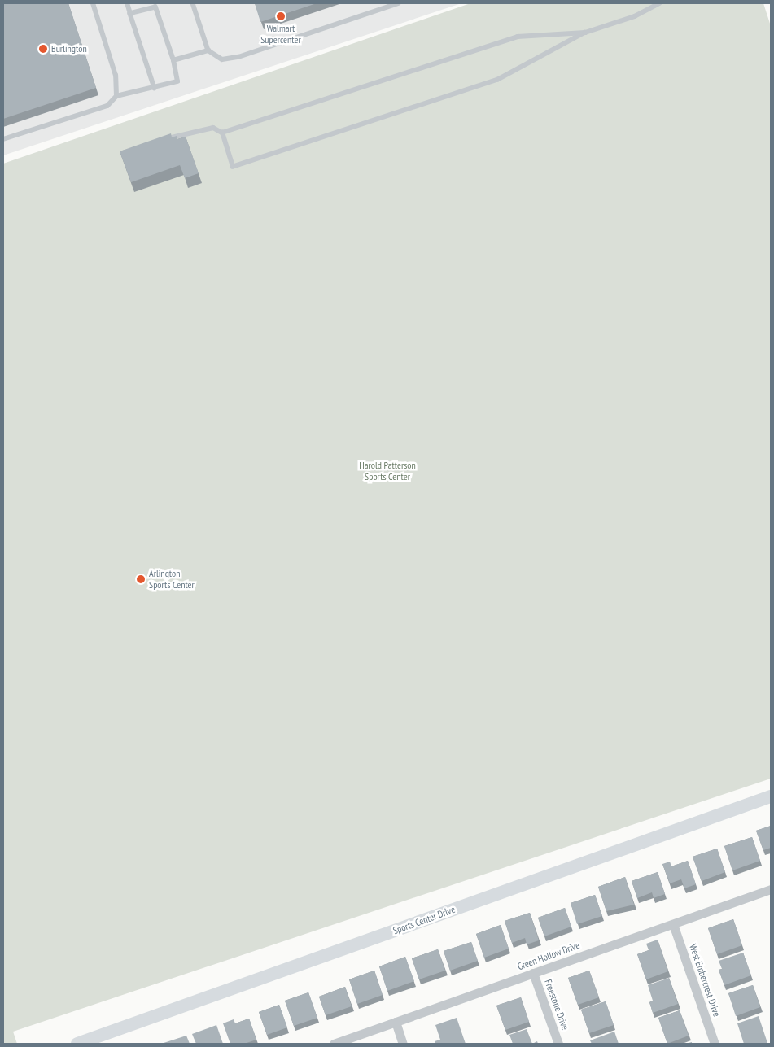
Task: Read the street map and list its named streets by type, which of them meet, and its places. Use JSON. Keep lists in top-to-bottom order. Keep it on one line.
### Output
{"streets":{"street":["Sports Center Drive","Green Hollow Drive","West Embercrest Drive","Freestone Drive"]},"crossings":[["Green Hollow Drive","West Embercrest Drive"],["Green Hollow Drive","Freestone Drive"]],"parks":["Harold Patterson Sports Center"],"places":["Walmart Supercenter","Burlington","Arlington Sports Center"]}
